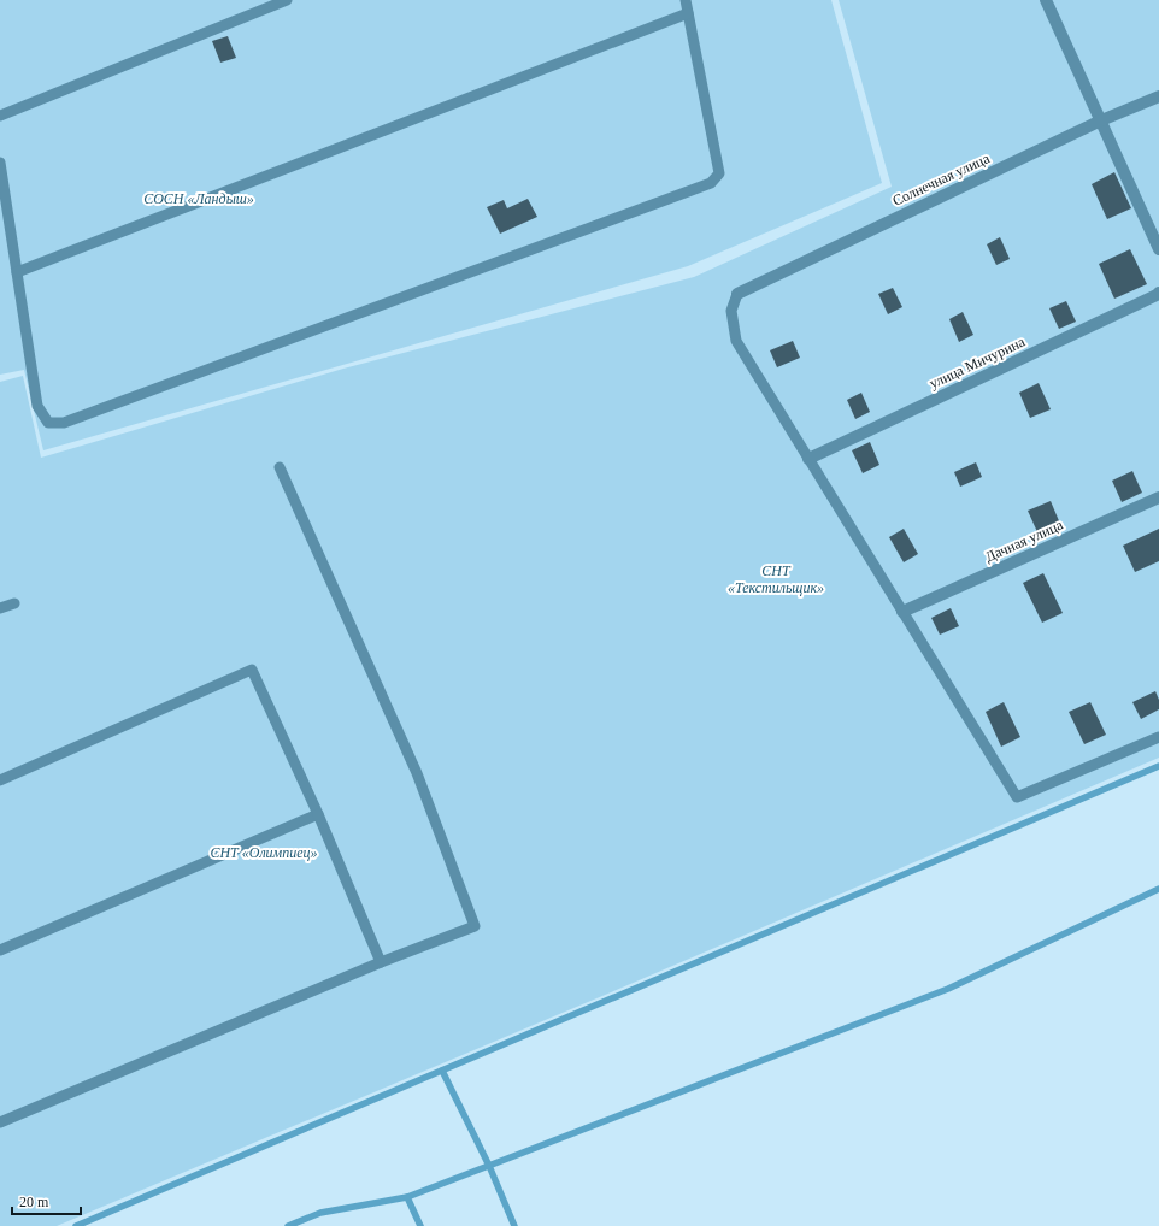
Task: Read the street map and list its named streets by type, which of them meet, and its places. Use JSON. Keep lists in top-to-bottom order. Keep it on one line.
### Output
{"streets":{"street":["Солнечная улица","улица Мичурина","Дачная улица"]},"parks":["СОСН «Ландыш»","СНТ «Текстильщик»","СНТ «Олимпиец»"],"scale_bar":"20 m"}
